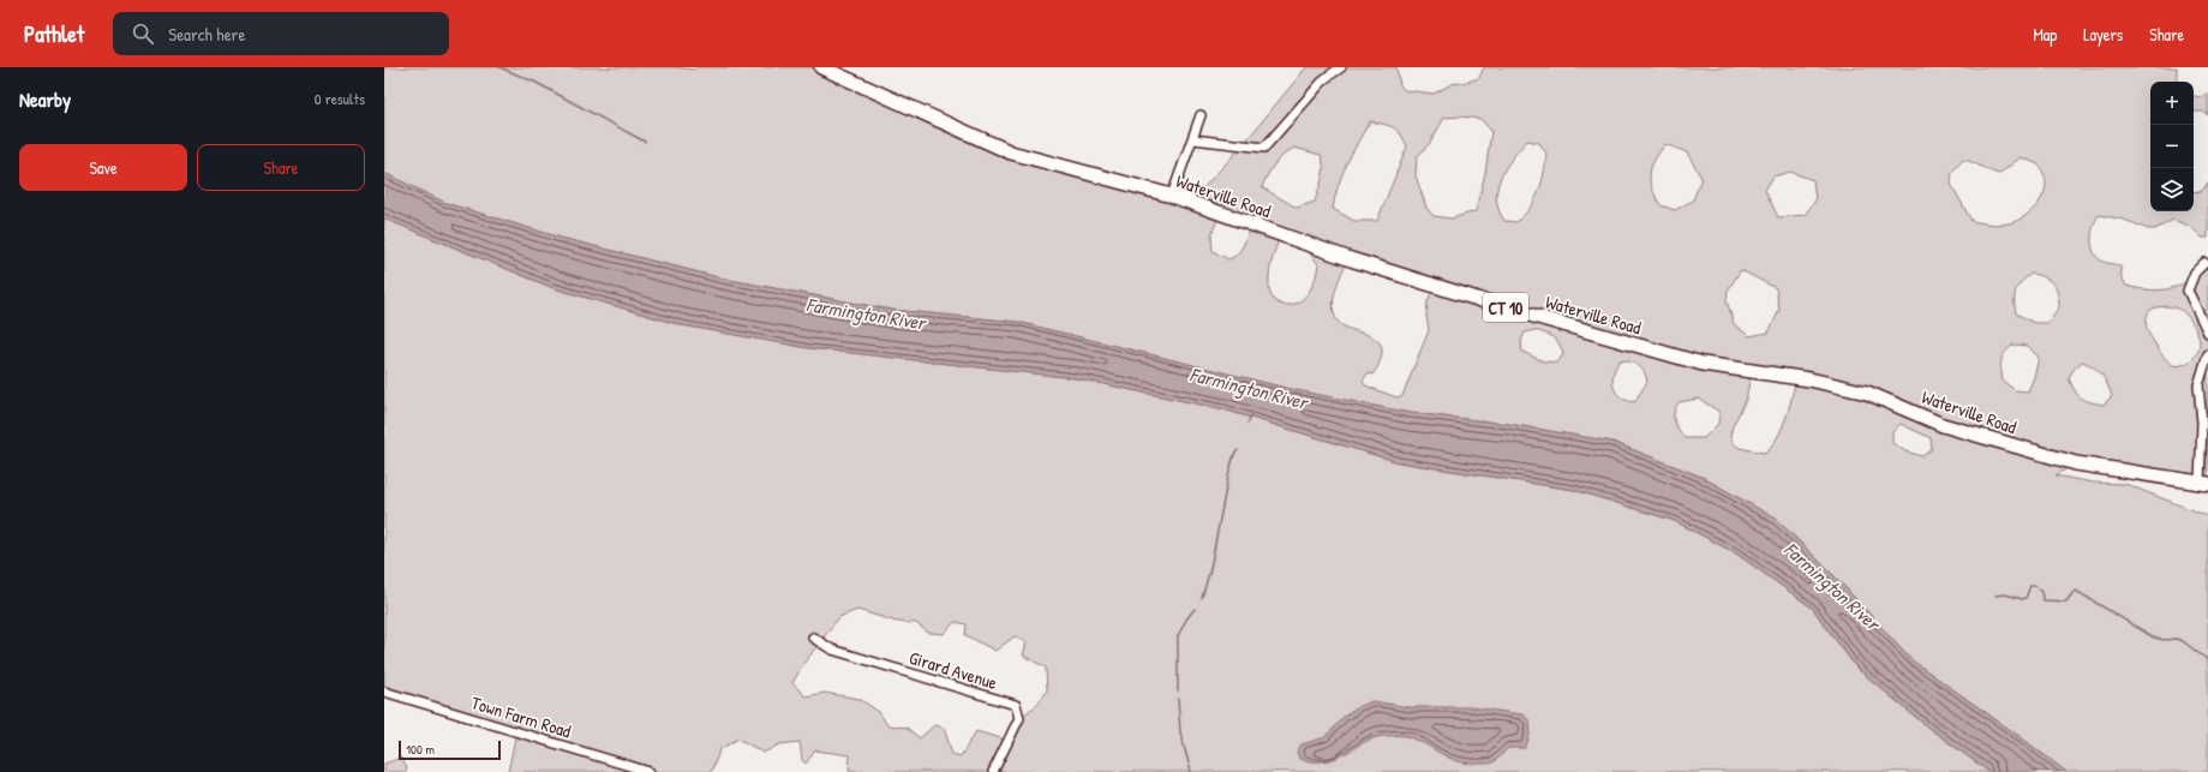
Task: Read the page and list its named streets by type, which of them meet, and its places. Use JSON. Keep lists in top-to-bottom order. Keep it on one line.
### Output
{"streets":{"highway":["Waterville Road","CT 10"],"street":["Girard Avenue","Town Farm Road"]},"water":["Farmington River"],"scale_bar":"100 m","page":{"header":"Pathlet","search":"Search here","nav":["Map","Layers","Share"],"heading":["Nearby","0 results"],"map_buttons":["+","−"],"buttons":["Save","Share"],"scale":"100 m"}}
